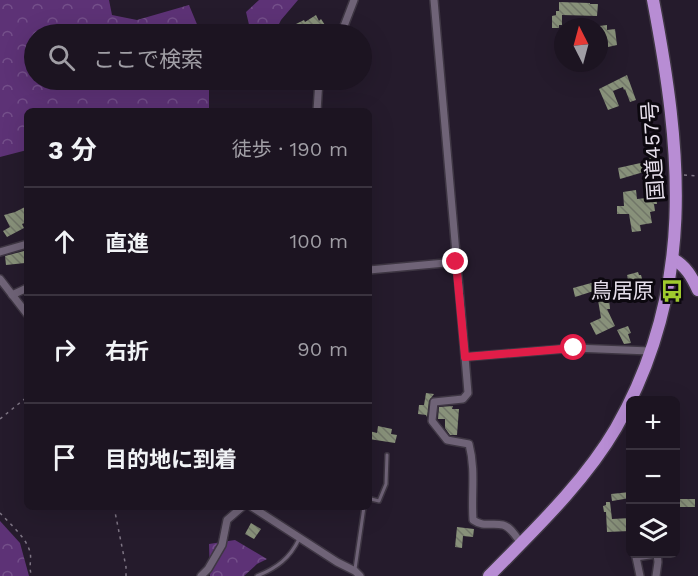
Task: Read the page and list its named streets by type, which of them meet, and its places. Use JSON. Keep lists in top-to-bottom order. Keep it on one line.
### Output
{"streets":{"highway":["国道457号"]},"places":{"bus stop":["鳥居原"]},"north":"top","page":{"search":"ここで検索","heading":["3 分","徒歩 · 190 m"],"list":[["直進","100 m"],["右折","90 m"],"目的地に到着"],"map_buttons":["+","−"]}}
